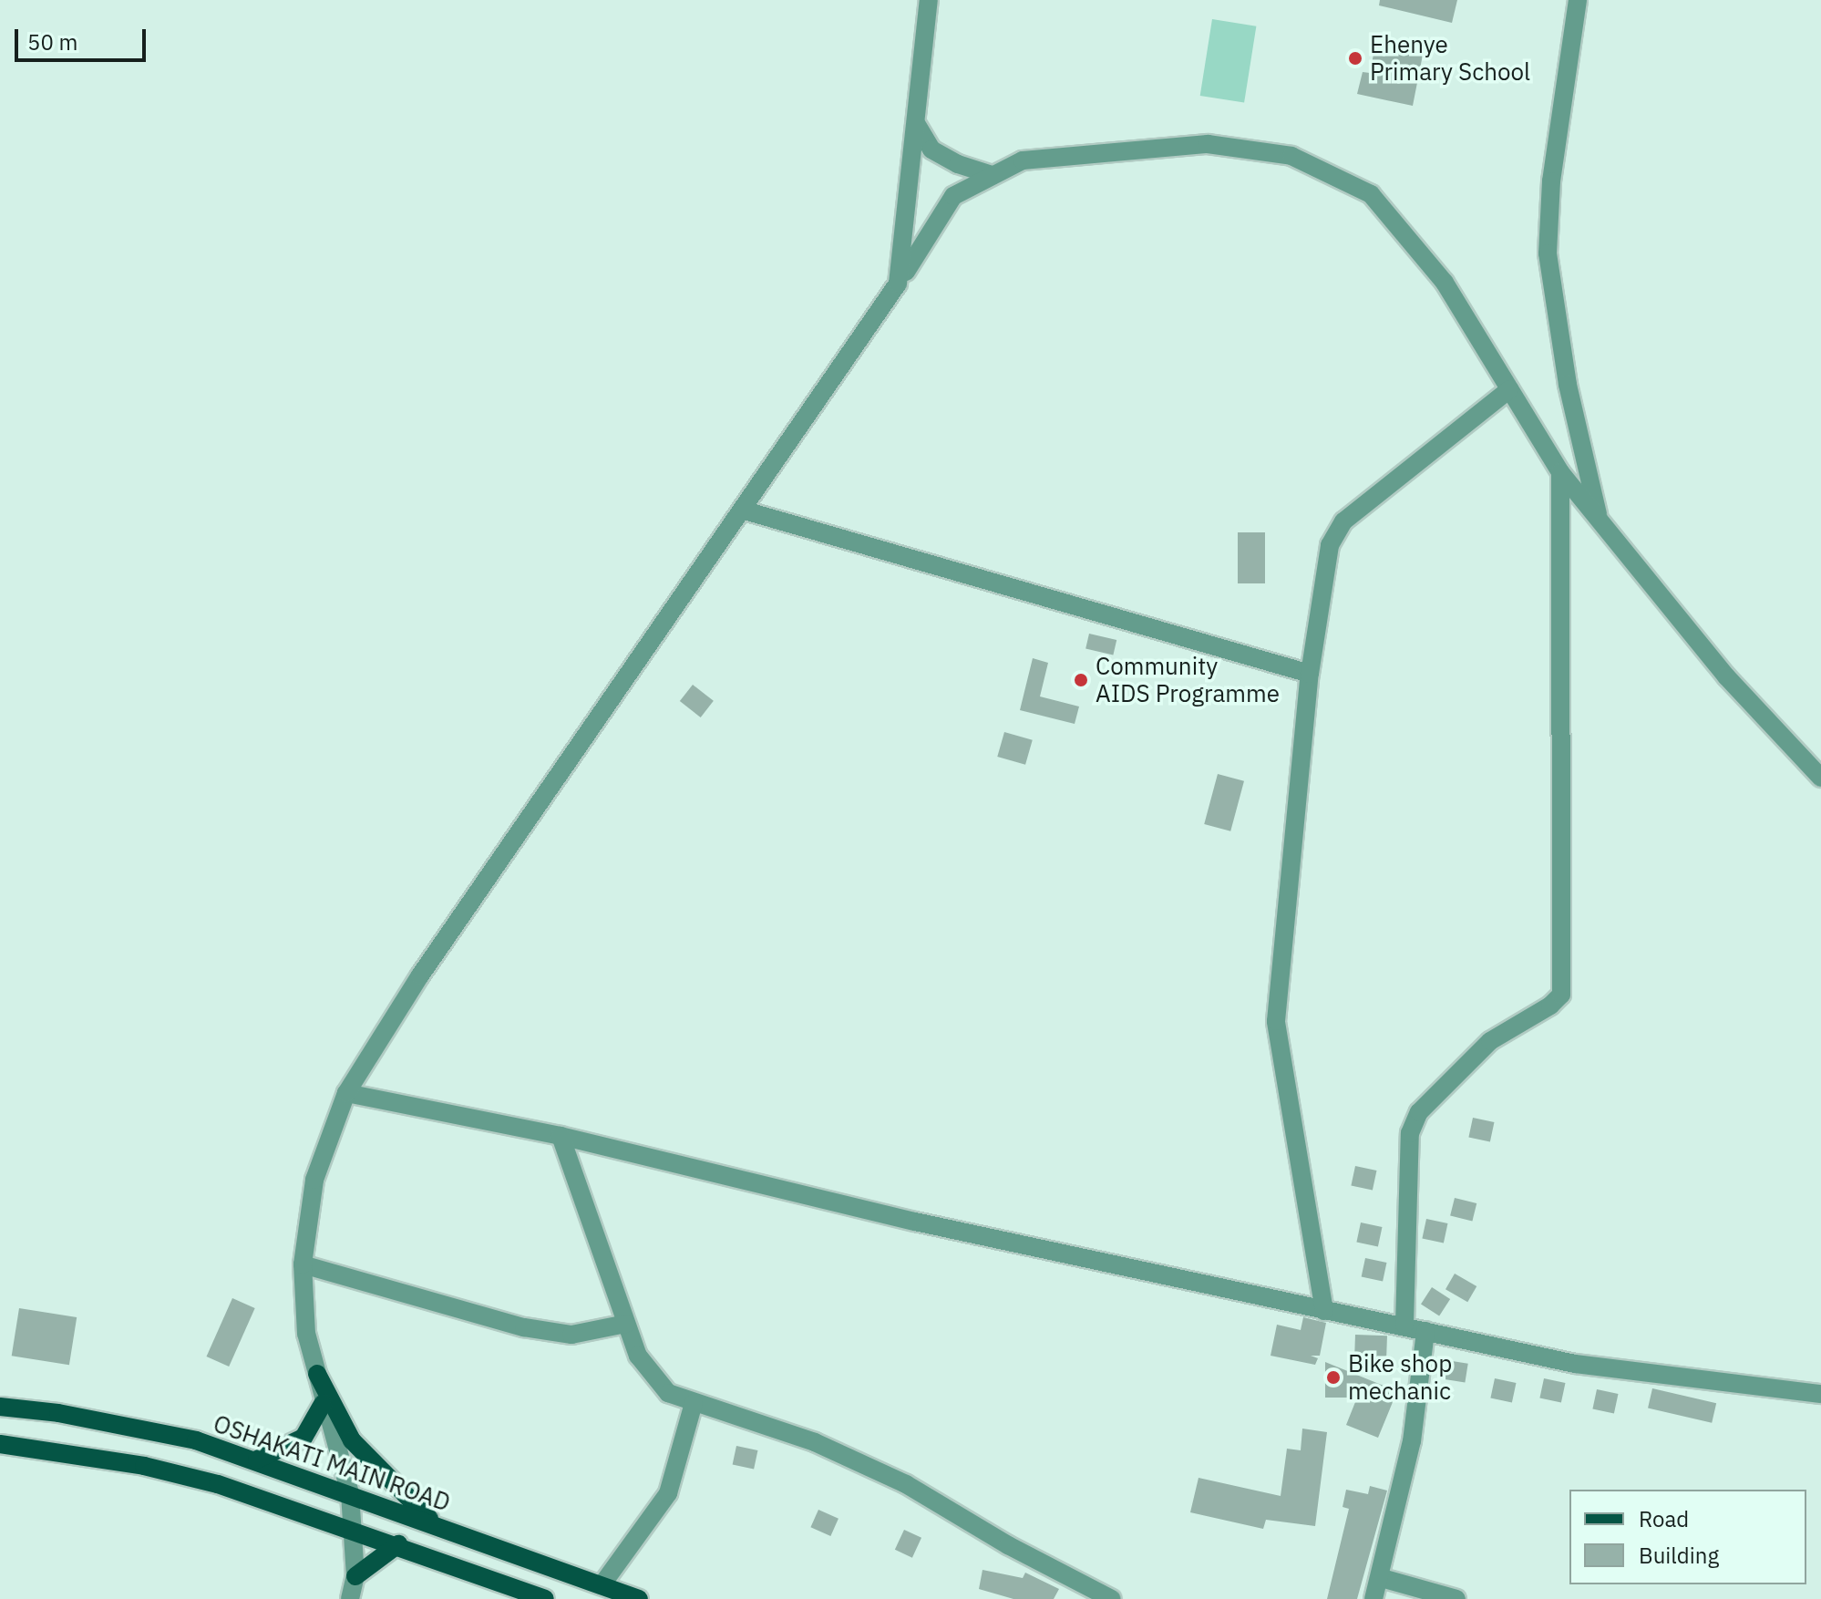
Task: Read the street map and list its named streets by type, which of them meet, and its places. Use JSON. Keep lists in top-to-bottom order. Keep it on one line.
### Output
{"streets":{"main road":["OSHAKATI MAIN ROAD"]},"places":["Ehenye Primary School","Community AIDS Programme","Bike shop mechanic"],"legend":["Road","Building"],"scale_bar":"50 m"}
